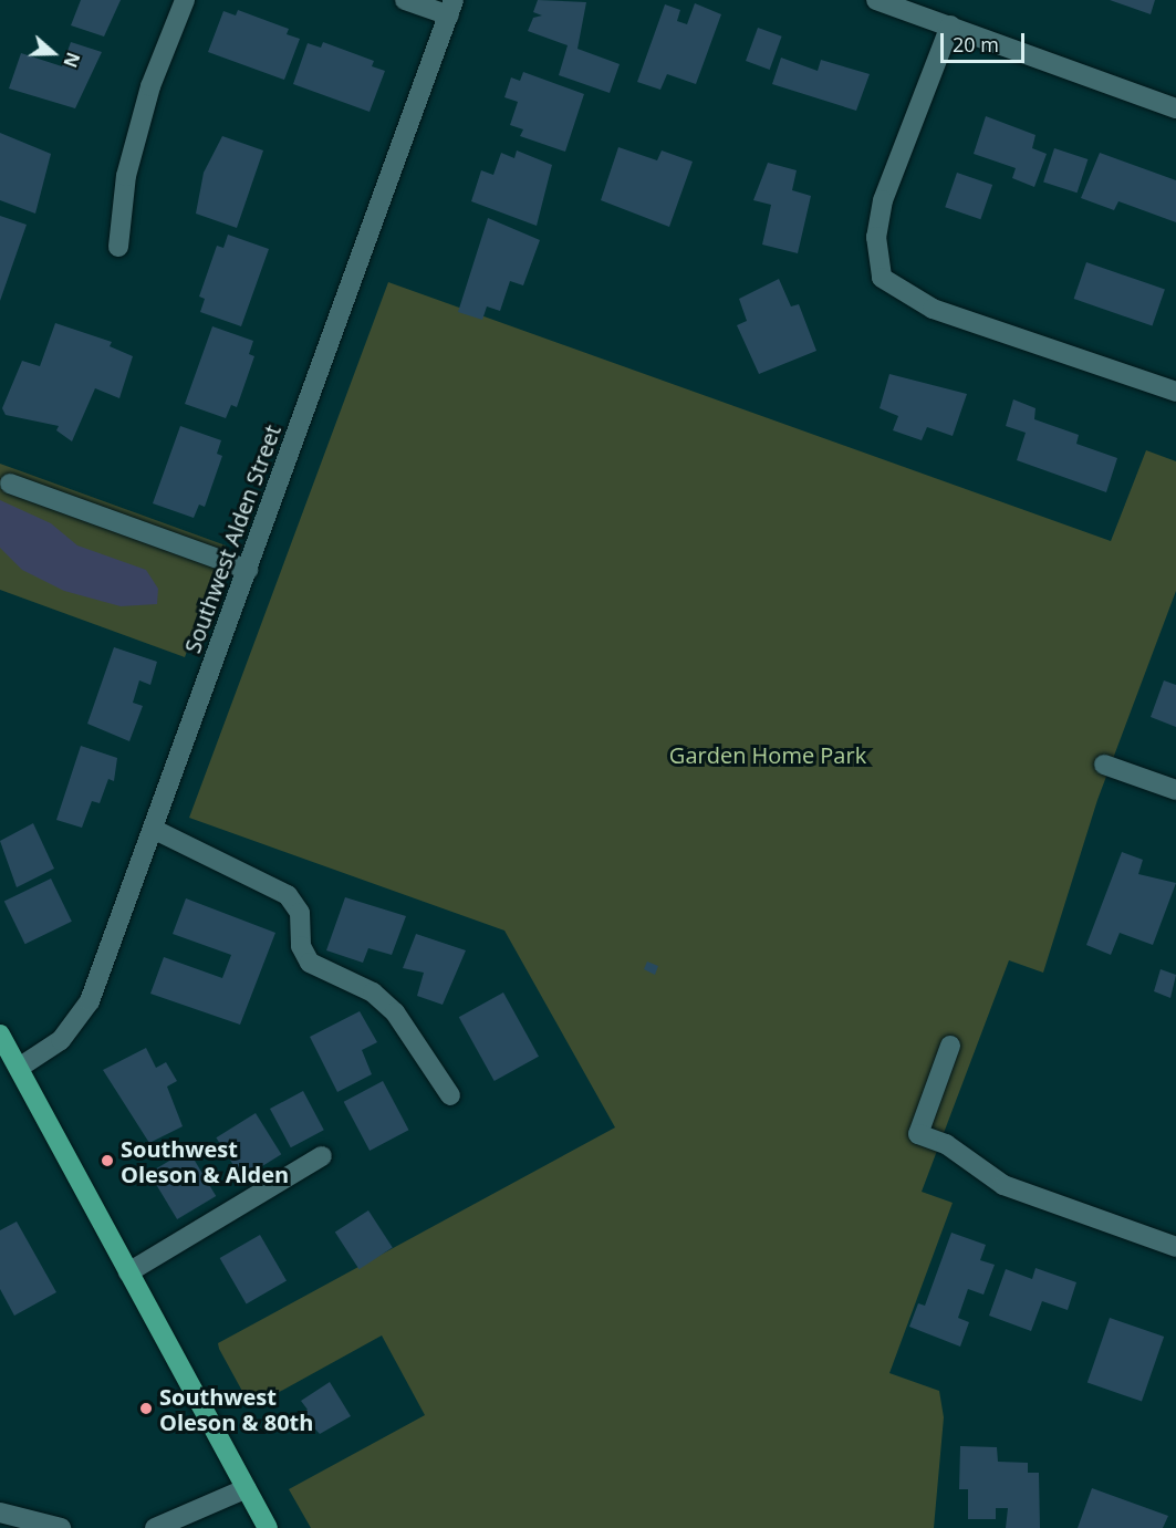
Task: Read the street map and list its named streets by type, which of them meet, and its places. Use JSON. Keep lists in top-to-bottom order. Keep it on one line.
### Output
{"streets":{"street":["Southwest Alden Street"]},"parks":["Garden Home Park"],"places":["Southwest Oleson & Alden","Southwest Oleson & 80th"],"scale_bar":"20 m","north":"right"}
